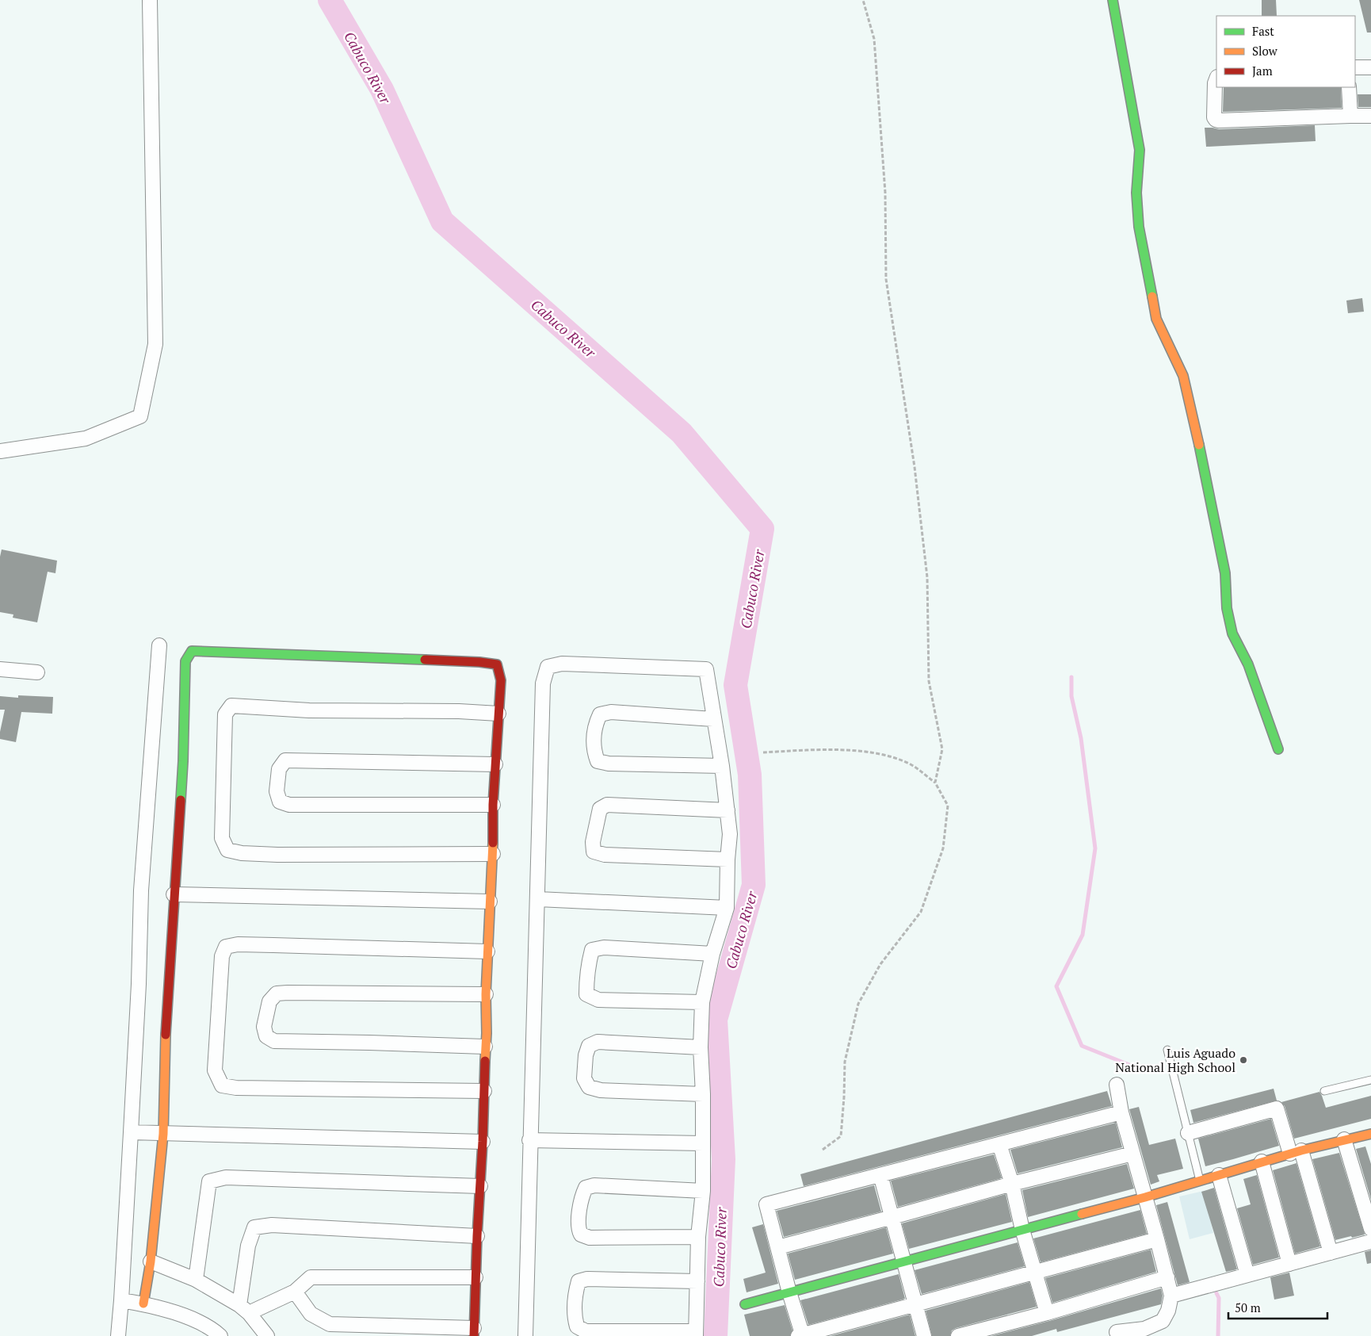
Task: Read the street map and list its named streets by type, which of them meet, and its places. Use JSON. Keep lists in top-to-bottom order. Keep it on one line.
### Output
{"water":["Cabuco River"],"places":["Luis Aguado National High School"],"legend":["Fast","Slow","Jam"],"scale_bar":"50 m"}
